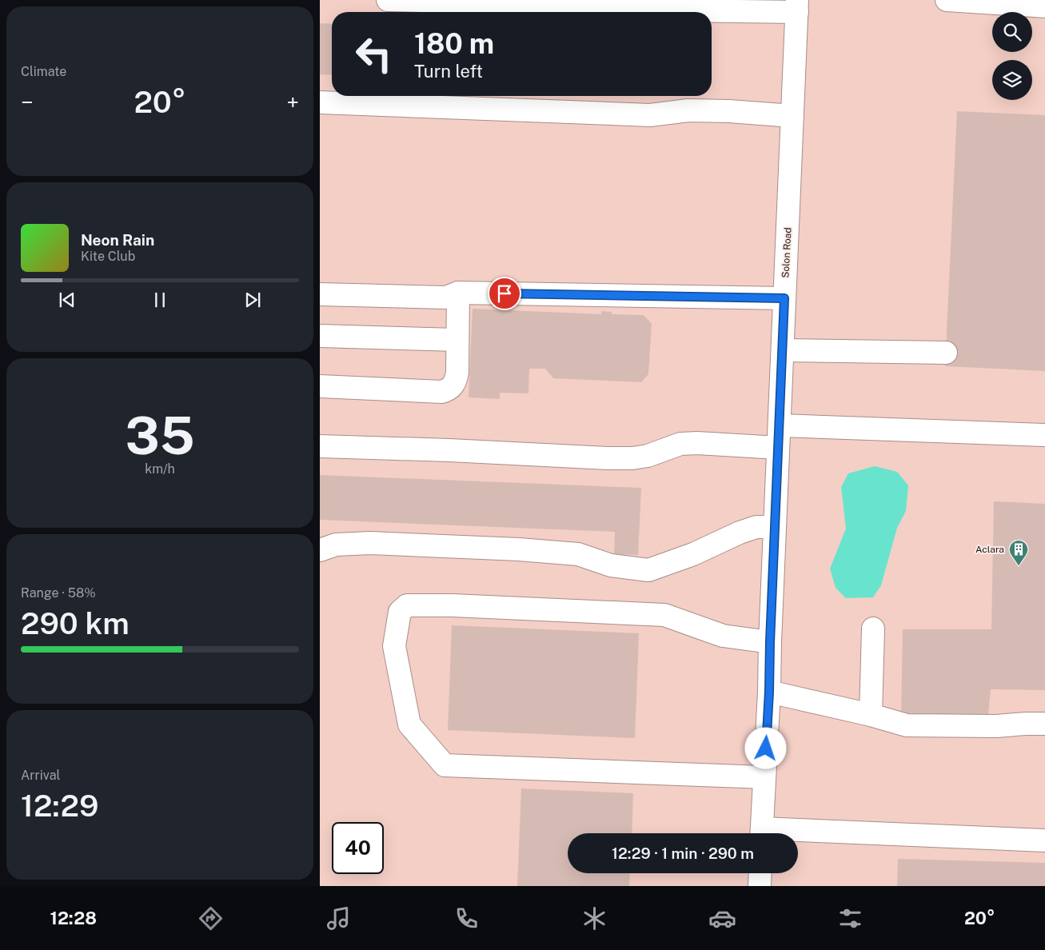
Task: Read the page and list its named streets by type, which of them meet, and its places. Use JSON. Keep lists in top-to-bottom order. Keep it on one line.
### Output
{"streets":{"street":["Solon Road"]},"places":{"building":["Aclara"]},"page":{"tile":["Climate",["35","km/h"],["Range · 58%","290 km"],["Arrival","12:29"]],"turn":["180 m","Turn left"],"heat":["−","20°","+"],"song":["Neon Rain","Kite Club"],"limit":"40","trip":"12:29 · 1 min · 290 m","tabs":["12:28","20°"]}}
